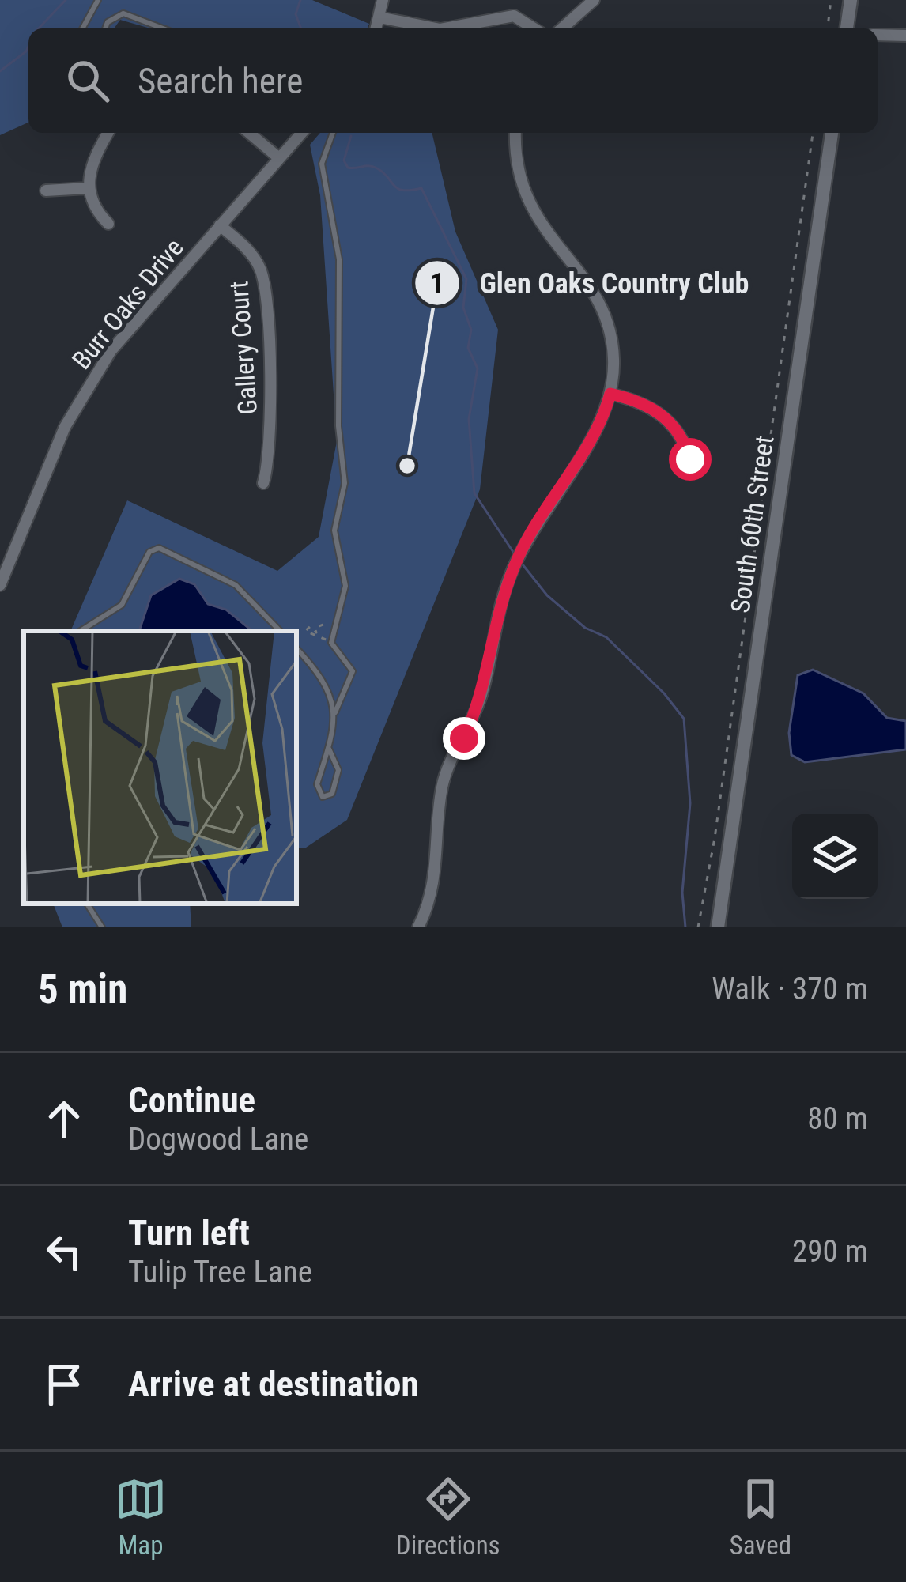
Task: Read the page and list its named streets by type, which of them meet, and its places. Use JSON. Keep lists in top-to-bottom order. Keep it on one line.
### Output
{"streets":{"street":["Burr Oaks Drive","Gallery Court","South 60th Street"]},"crossings":[["Burr Oaks Drive","Gallery Court"]],"places":["Glen Oaks Country Club"],"page":{"search":"Search here","heading":["5 min","Walk · 370 m"],"list":[["Continue","Dogwood Lane","80 m"],["Turn left","Tulip Tree Lane","290 m"],"Arrive at destination"],"nav":["Map","Directions","Saved"]}}
